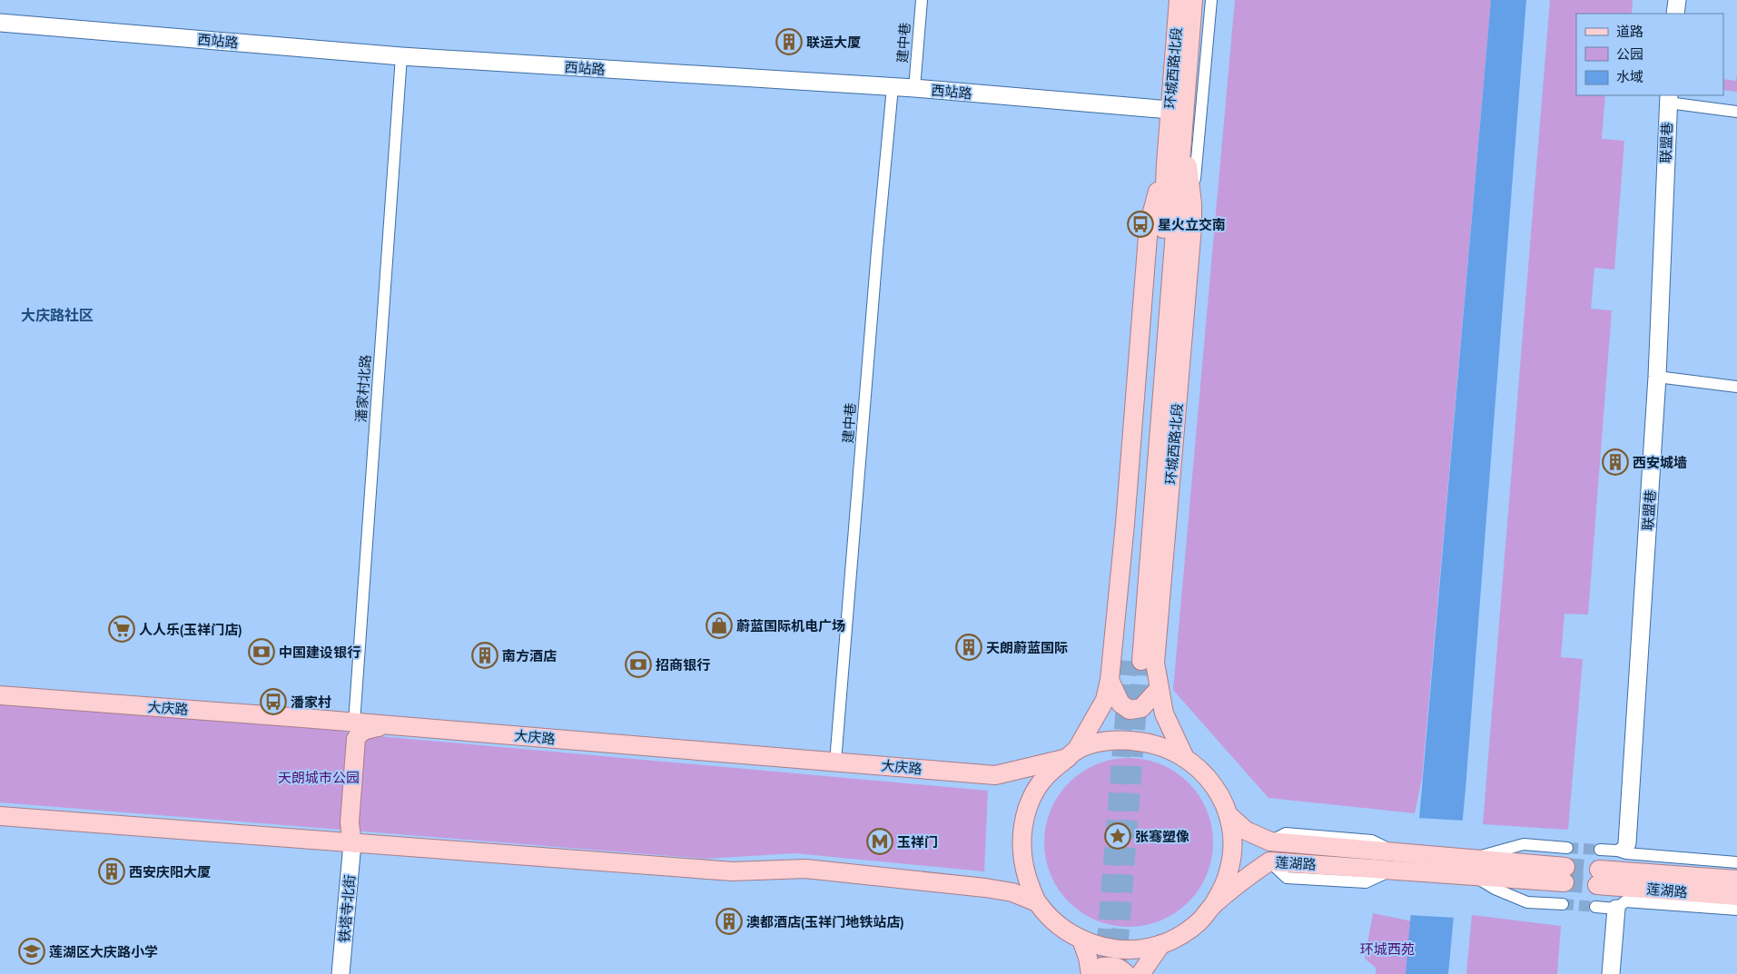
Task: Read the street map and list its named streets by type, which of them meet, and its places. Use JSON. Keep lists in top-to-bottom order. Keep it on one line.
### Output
{"streets":{"main road":["环城西路北段","大庆路","莲湖路"],"street":["西站路","建中巷","联盟巷","潘家村北路","铁塔寺北街"]},"crossings":[["西站路","建中巷"],["西站路","环城西路北段"],["西站路","潘家村北路"],["建中巷","大庆路"],["环城西路北段","大庆路"],["潘家村北路","大庆路"]],"districts":["大庆路社区"],"parks":["天朗城市公园","环城西苑"],"places":{"building":["联运大厦","西安城墙","天朗蔚蓝国际","南方酒店","西安庆阳大厦","澳都酒店(玉祥门地铁站店)"],"bus stop":["星火立交南","潘家村"],"shop":["蔚蓝国际机电广场"],"supermarket":["人人乐(玉祥门店)"],"bank":["中国建设银行","招商银行"],"place":["张骞塑像"],"metro station":["玉祥门"],"school or university":["莲湖区大庆路小学"]},"legend":["道路","公园","水域"]}
